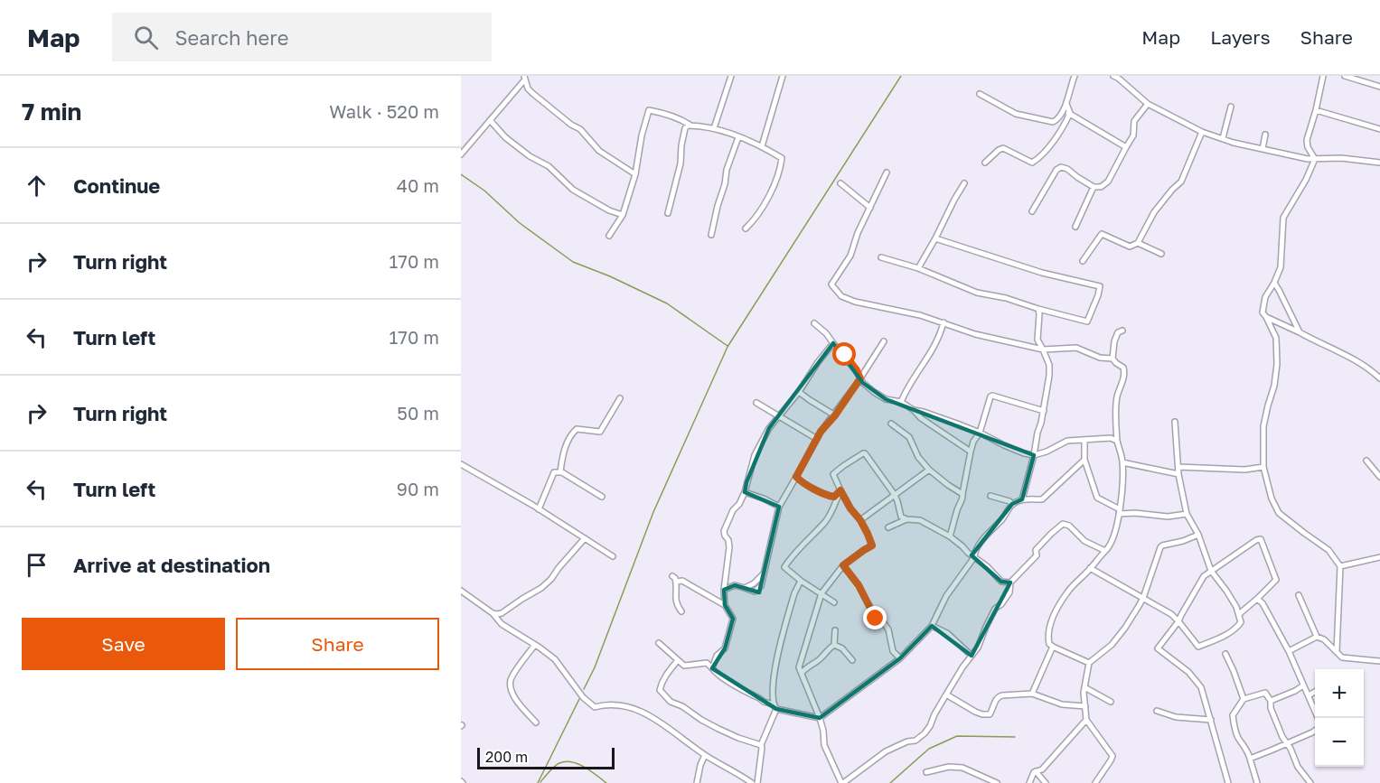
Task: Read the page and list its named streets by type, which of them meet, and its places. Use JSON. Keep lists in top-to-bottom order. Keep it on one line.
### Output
{"scale_bar":"200 m","page":{"header":"Map","search":"Search here","nav":["Map","Layers","Share"],"heading":["7 min","Walk · 520 m"],"list":[["Continue","40 m"],["Turn right","170 m"],["Turn left","170 m"],["Turn right","50 m"],["Turn left","90 m"],"Arrive at destination"],"buttons":["Save","Share"],"map_buttons":["+","−"],"scale":"200 m"}}
